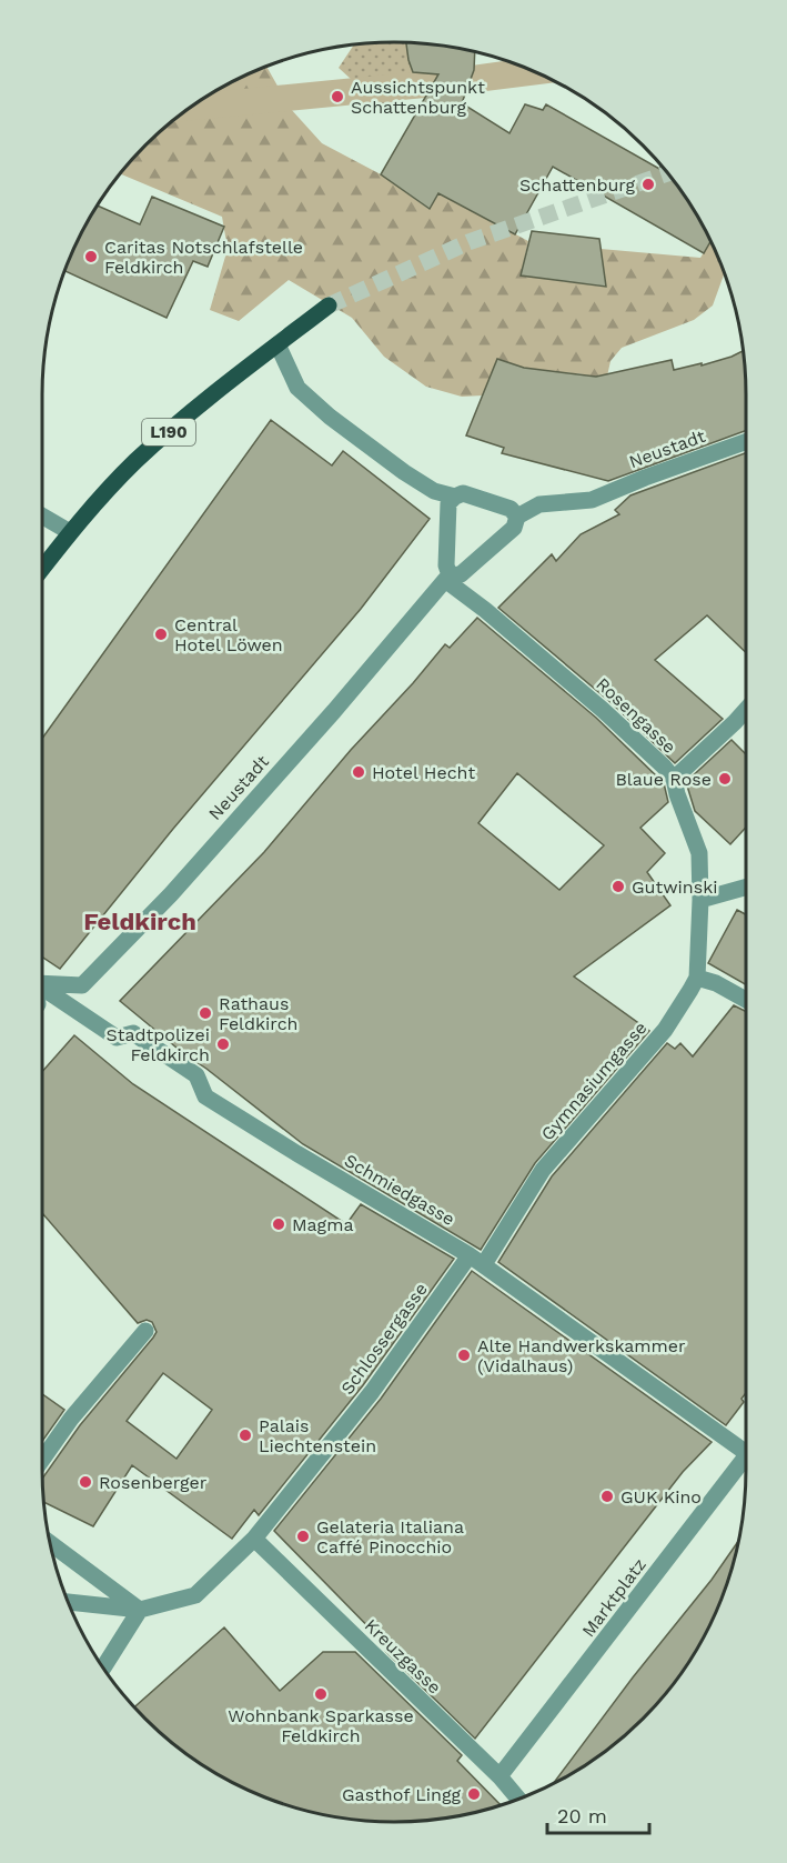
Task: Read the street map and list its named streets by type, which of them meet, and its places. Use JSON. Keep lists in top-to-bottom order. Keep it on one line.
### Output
{"streets":{"main road":["L190"],"street":["Neustadt","Rosengasse","Gymnasiumgasse","Schmiedgasse","Schlossergasse","Marktplatz","Kreuzgasse"]},"crossings":[["Neustadt","Rosengasse"],["Rosengasse","Gymnasiumgasse"],["Gymnasiumgasse","Schmiedgasse"],["Schmiedgasse","Schlossergasse"],["Schlossergasse","Kreuzgasse"],["Marktplatz","Kreuzgasse"]],"districts":["Feldkirch"],"places":["Aussichtspunkt Schattenburg","Schattenburg","Caritas Notschlafstelle Feldkirch","Central Hotel Löwen","Hotel Hecht","Blaue Rose","Gutwinski","Rathaus Feldkirch","Stadtpolizei Feldkirch","Magma","Alte Handwerkskammer (Vidalhaus)","Palais Liechtenstein","Rosenberger","GUK Kino","Gelateria Italiana Caffé Pinocchio","Wohnbank Sparkasse Feldkirch","Gasthof Lingg"],"scale_bar":"20 m"}
